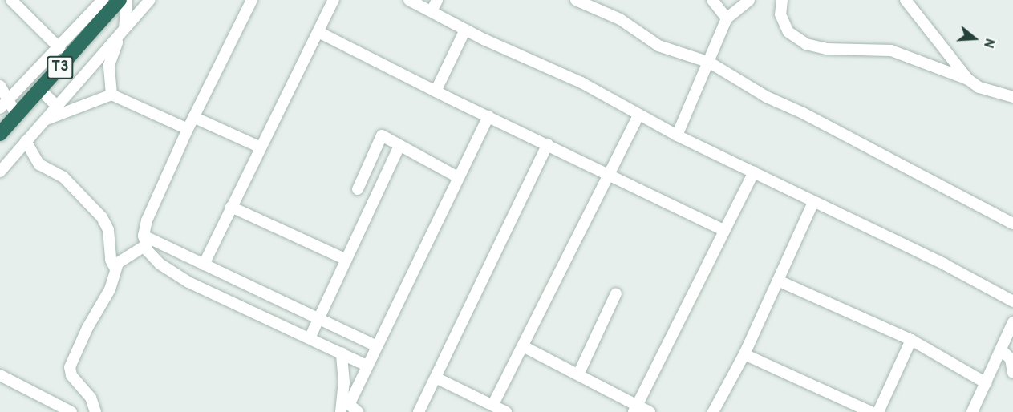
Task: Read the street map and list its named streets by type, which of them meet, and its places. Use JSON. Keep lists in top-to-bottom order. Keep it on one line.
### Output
{"streets":{"highway":["T3"]},"north":"right"}
